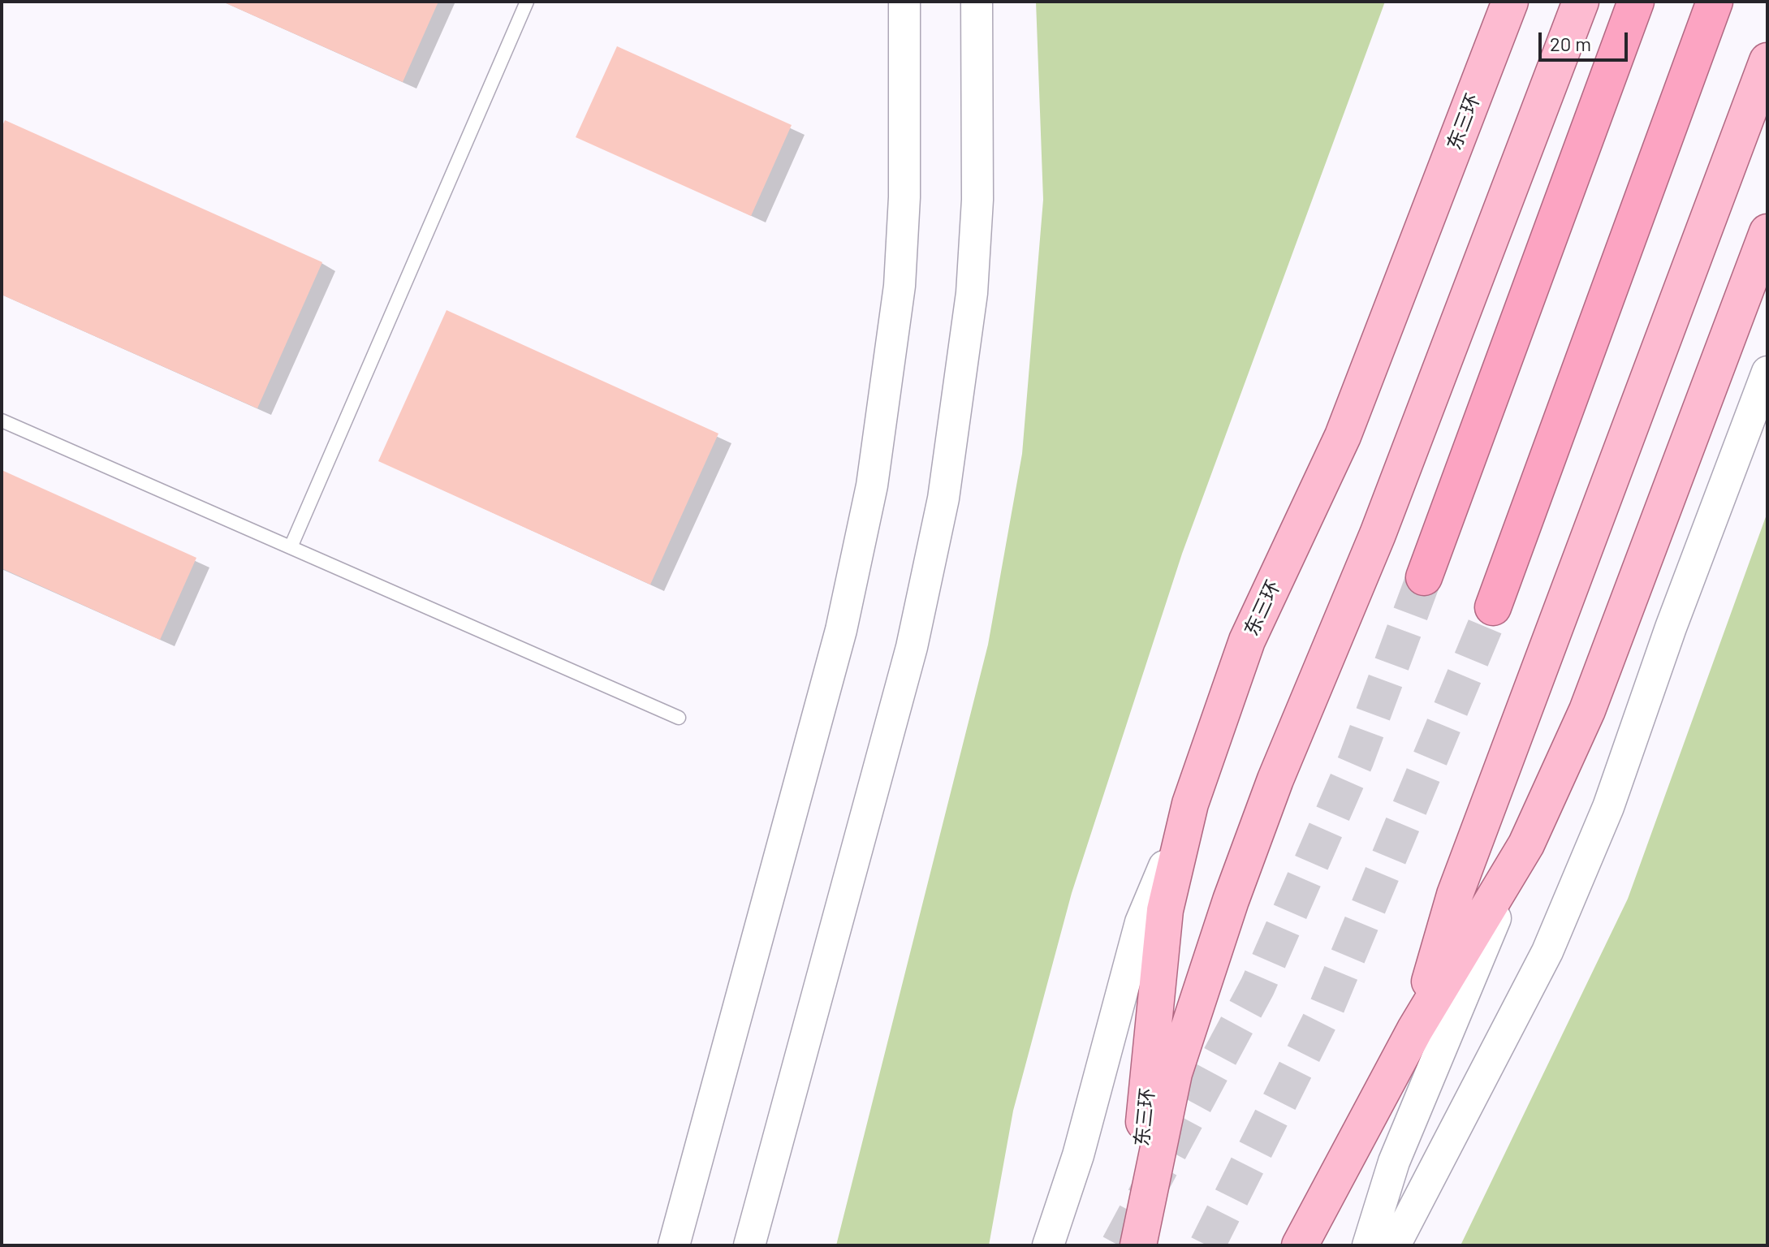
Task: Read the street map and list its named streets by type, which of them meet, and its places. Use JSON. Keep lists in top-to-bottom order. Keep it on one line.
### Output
{"streets":{"main road":["东三环"]},"scale_bar":"20 m"}
